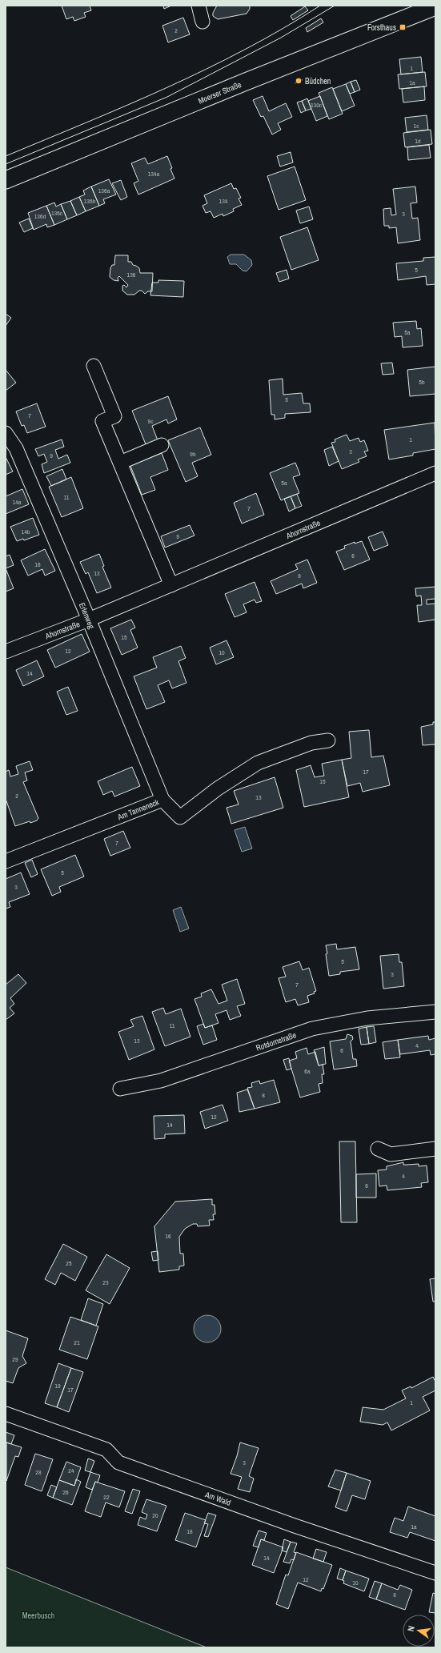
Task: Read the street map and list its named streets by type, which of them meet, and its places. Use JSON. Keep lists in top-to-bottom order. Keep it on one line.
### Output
{"streets":{"main road":["Moerser Straße"],"street":["Ahornstraße","Erlenweg","Am Tanneneck","Rotdornstraße","Am Wald"]},"crossings":[["Ahornstraße","Erlenweg"],["Erlenweg","Am Tanneneck"]],"parks":["Meerbusch"],"places":{"transit":["Forsthaus"],"other":["Büdchen"]},"house_numbers":["2","1","1a","130c","1c","1d","134a","136a","136b","134","136c","3","136d","5","136","5a","5b","5","7","9c","1","3","9b","9","5a","11","14a","7","14b","9","6","16","13","8","15","12","10","14","17","15","2","13","7","5","3","5","3","7","11","13","4","6","6a","8","12","14","4","6","16","25","23","21","29","19","17","1","3","24","28","26","22","20","1a","18","14","12","10","8"],"north":"left"}
